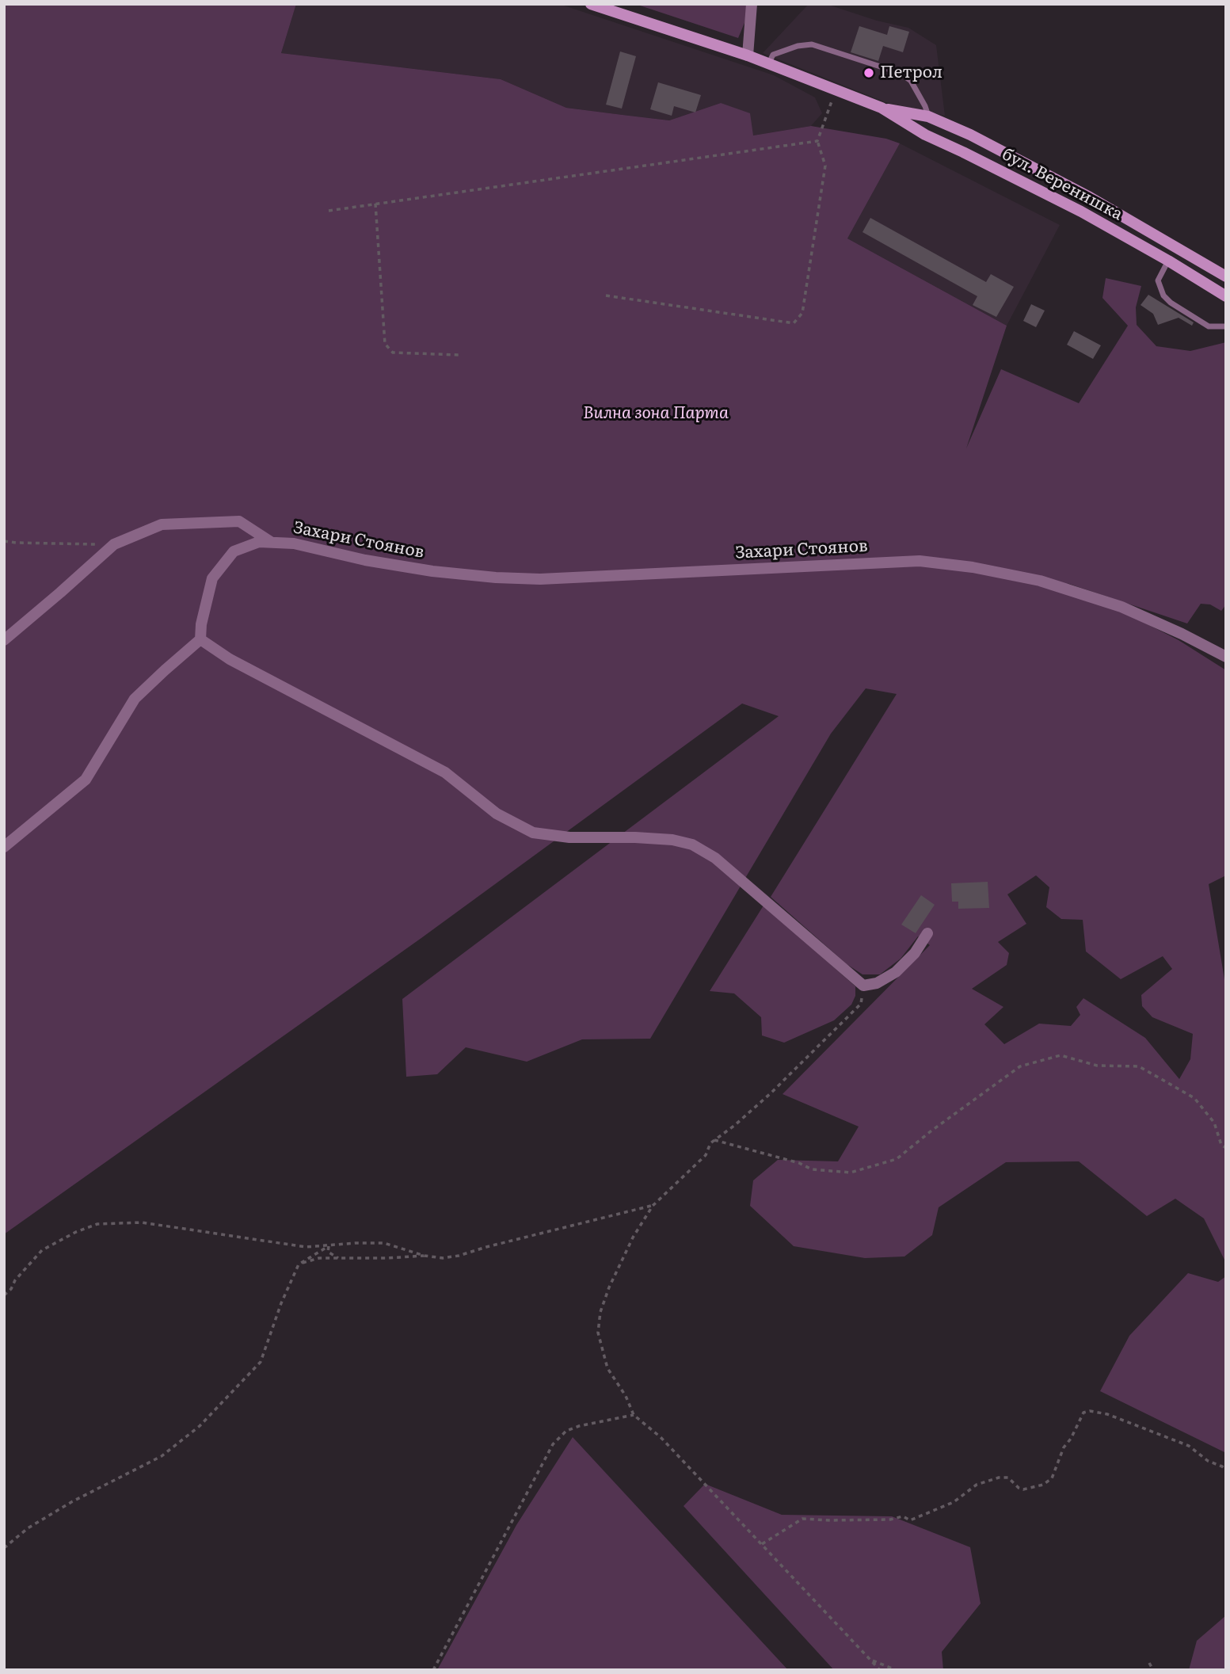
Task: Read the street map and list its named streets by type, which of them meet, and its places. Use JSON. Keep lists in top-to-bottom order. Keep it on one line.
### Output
{"streets":{"main road":["бул. Веренишка"],"street":["Захари Стоянов"]},"parks":["Вилна зона Парта"],"places":["Петрол"]}
